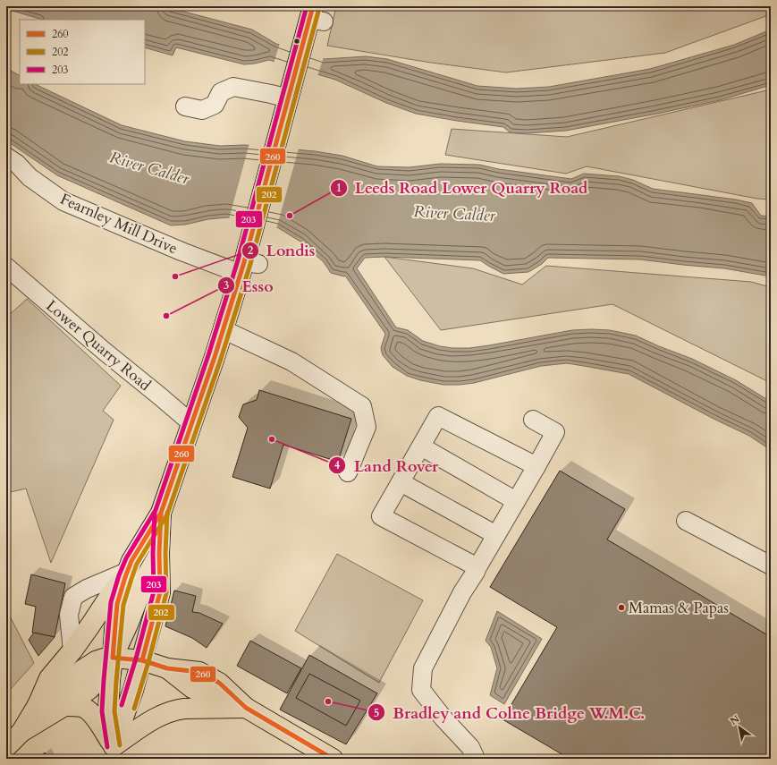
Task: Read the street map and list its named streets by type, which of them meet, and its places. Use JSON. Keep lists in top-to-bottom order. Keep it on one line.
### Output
{"streets":{"street":["Fearnley Mill Drive","Lower Quarry Road"]},"water":["River Calder"],"places":["Leeds Road Lower Quarry Road","Londis","Esso","Land Rover","Mamas & Papas","Bradley and Colne Bridge W.M.C."],"lines":["transit line 260","transit line 203","transit line 202"],"legend":["260","202","203"],"north":"top left"}
